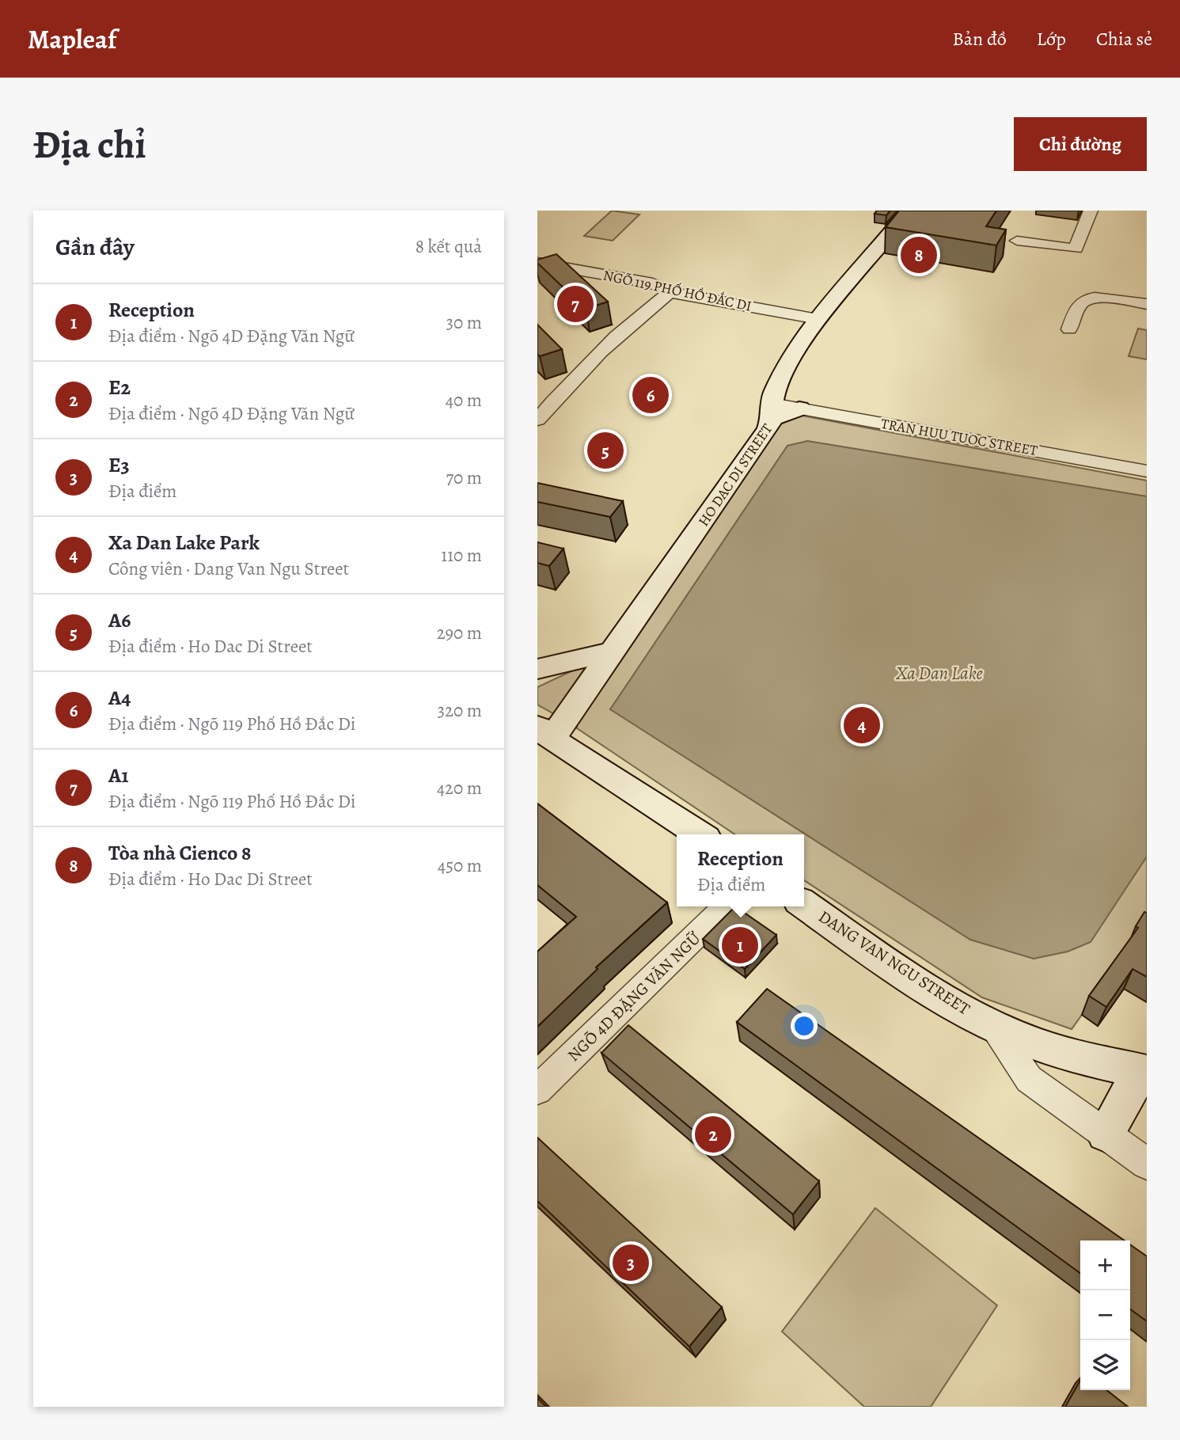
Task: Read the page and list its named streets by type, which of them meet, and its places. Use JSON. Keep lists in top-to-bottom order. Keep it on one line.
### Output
{"streets":{"street":["NGÕ 119 PHỐ HỒ ĐẮC DI","TRAN HUU TUOC STREET","HO DAC DI STREET","DANG VAN NGU STREET","NGÕ 4D ĐẶNG VĂN NGỮ"]},"crossings":[["NGÕ 119 PHỐ HỒ ĐẮC DI","HO DAC DI STREET"]],"water":["Xa Dan Lake"],"page":{"header":"Mapleaf","nav":["Bản đồ","Lớp","Chia sẻ"],"buttons":"Chỉ đường","title":"Địa chỉ","heading":["Gần đây","8 kết quả"],"pins":["8","7","6","5","4","1","2","3"],"list":[{"mark":"1","name":"Reception","note":"Địa điểm · Ngõ 4D Đặng Văn Ngữ","value":"30 m"},{"mark":"2","name":"E2","note":"Địa điểm · Ngõ 4D Đặng Văn Ngữ","value":"40 m"},{"mark":"3","name":"E3","note":"Địa điểm","value":"70 m"},{"mark":"4","name":"Xa Dan Lake Park","note":"Công viên · Dang Van Ngu Street","value":"110 m"},{"mark":"5","name":"A6","note":"Địa điểm · Ho Dac Di Street","value":"290 m"},{"mark":"6","name":"A4","note":"Địa điểm · Ngõ 119 Phố Hồ Đắc Di","value":"320 m"},{"mark":"7","name":"A1","note":"Địa điểm · Ngõ 119 Phố Hồ Đắc Di","value":"420 m"},{"mark":"8","name":"Tòa nhà Cienco 8","note":"Địa điểm · Ho Dac Di Street","value":"450 m"}],"popup":["Reception","Địa điểm"],"map_buttons":["+","−"]}}
